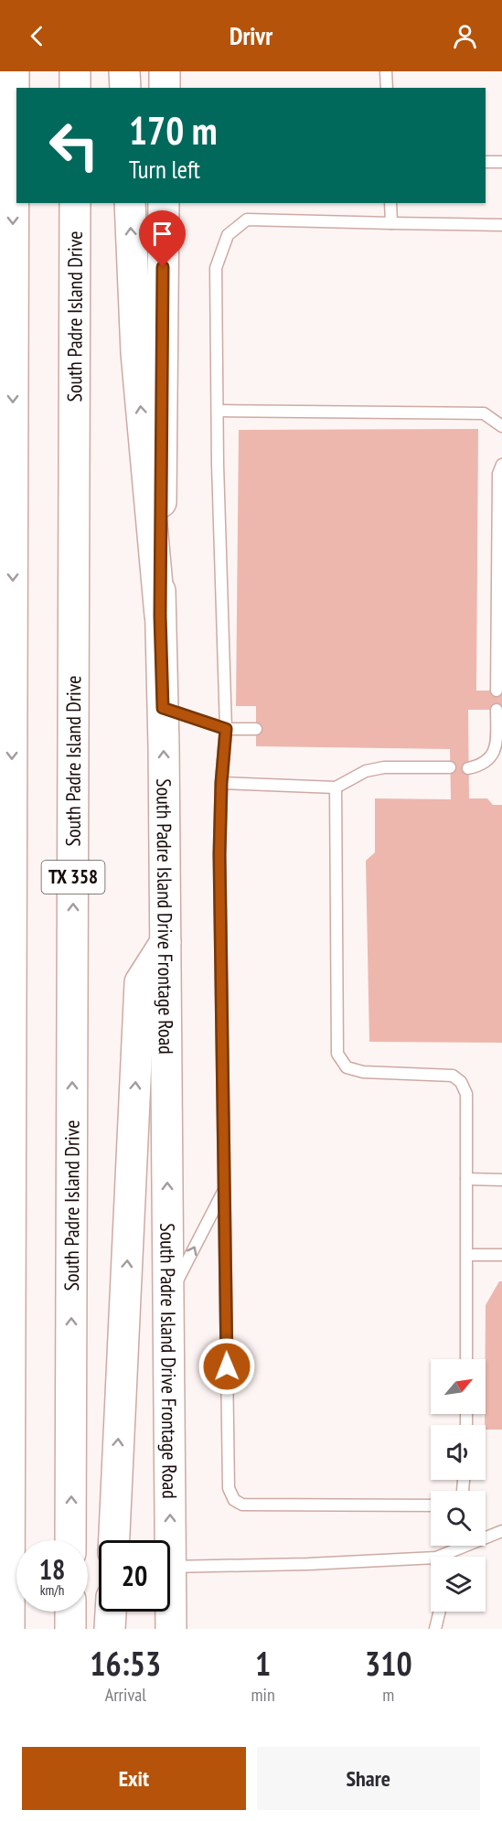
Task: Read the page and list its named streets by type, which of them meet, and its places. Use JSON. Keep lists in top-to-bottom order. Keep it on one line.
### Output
{"streets":{"main road":["South Padre Island Drive","TX 358","South Padre Island Drive Frontage Road"]},"north":"top right","page":{"header":"Drivr","turn":["170 m","Turn left"],"speed":"18 km/h","limit":"20","eta":["16:53","Arrival","1","min","310","m"],"buttons":["Exit","Share"]}}
